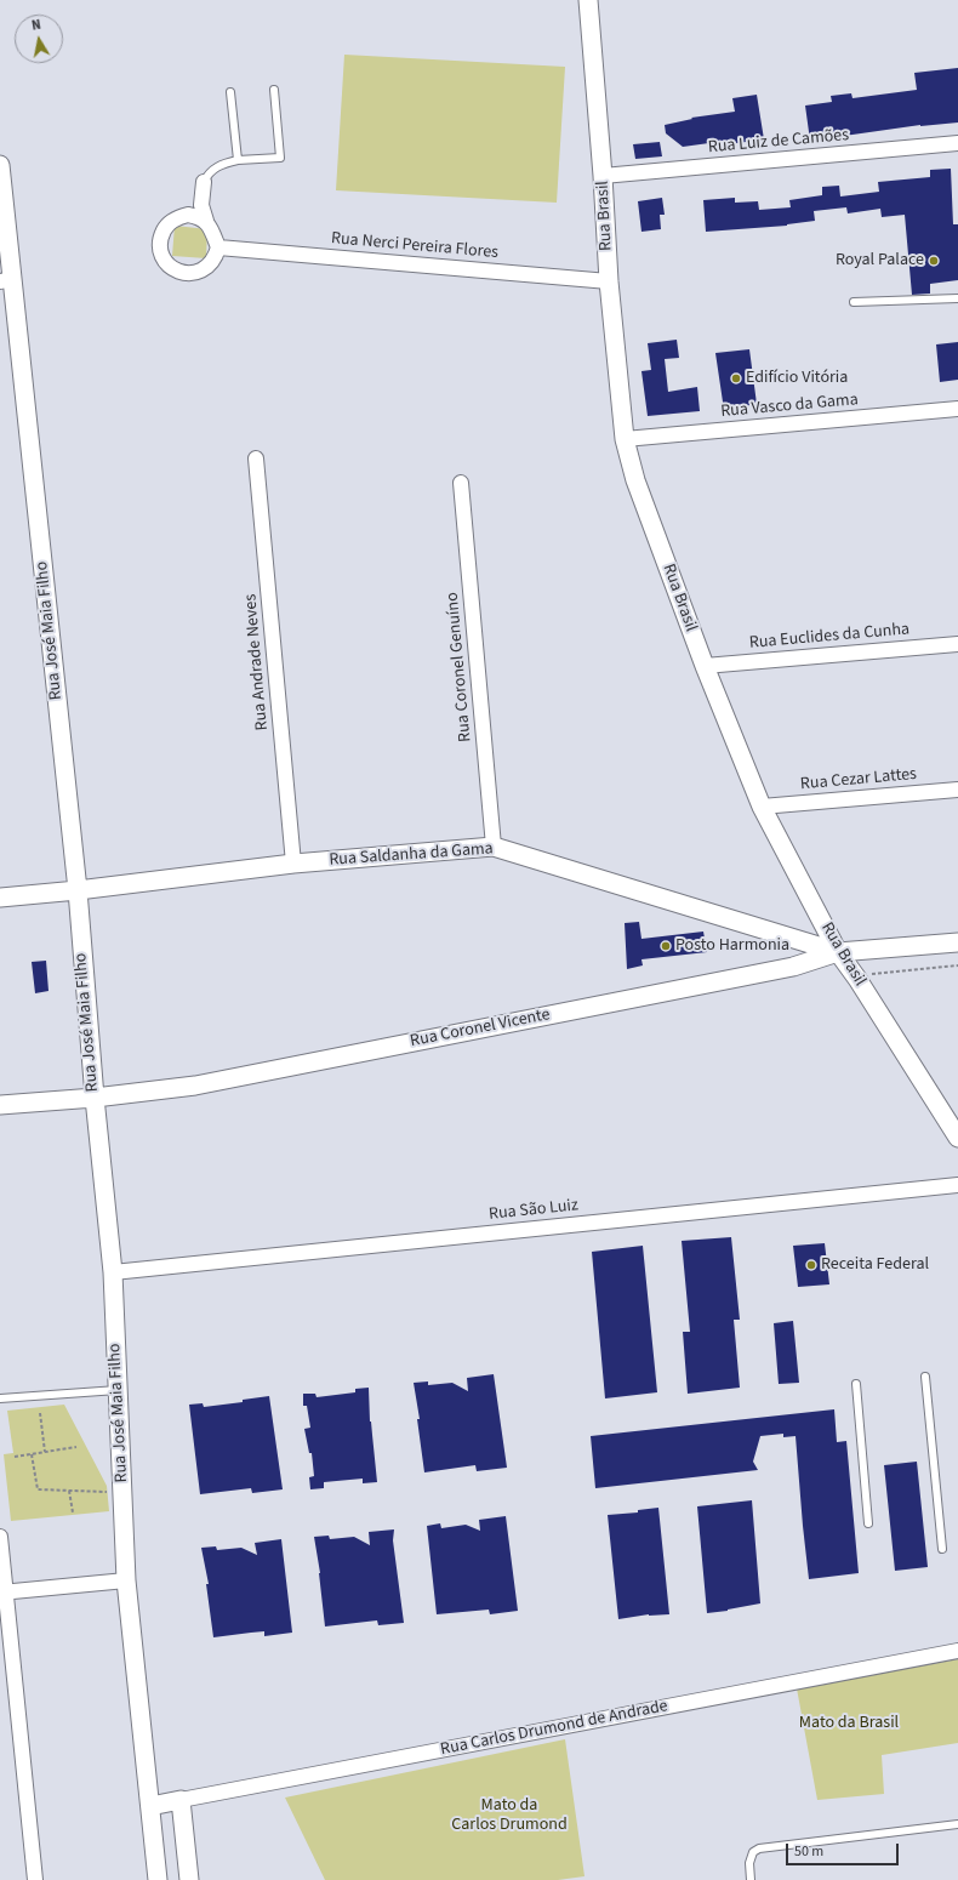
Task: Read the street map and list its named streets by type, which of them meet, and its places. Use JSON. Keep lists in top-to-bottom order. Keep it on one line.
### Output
{"streets":{"street":["Rua Luiz de Camões","Rua Brasil","Rua Nerci Pereira Flores","Rua Vasco da Gama","Rua José Maia Filho","Rua Euclides da Cunha","Rua Andrade Neves","Rua Coronel Genuíno","Rua Cezar Lattes","Rua Saldanha da Gama","Rua Coronel Vicente","Rua São Luiz","Rua Carlos Drumond de Andrade"]},"crossings":[["Rua Luiz de Camões","Rua Brasil"],["Rua Brasil","Rua Nerci Pereira Flores"],["Rua Brasil","Rua Vasco da Gama"],["Rua Brasil","Rua Euclides da Cunha"],["Rua Brasil","Rua Cezar Lattes"],["Rua Brasil","Rua Saldanha da Gama"],["Rua Brasil","Rua Coronel Vicente"],["Rua José Maia Filho","Rua Saldanha da Gama"],["Rua José Maia Filho","Rua Coronel Vicente"],["Rua José Maia Filho","Rua São Luiz"],["Rua José Maia Filho","Rua Carlos Drumond de Andrade"],["Rua Andrade Neves","Rua Saldanha da Gama"],["Rua Coronel Genuíno","Rua Saldanha da Gama"],["Rua Saldanha da Gama","Rua Coronel Vicente"]],"parks":["Mato da Brasil","Mato da Carlos Drumond"],"places":["Royal Palace","Edifício Vitória","Posto Harmonia","Receita Federal"],"scale_bar":"50 m","north":"top"}
